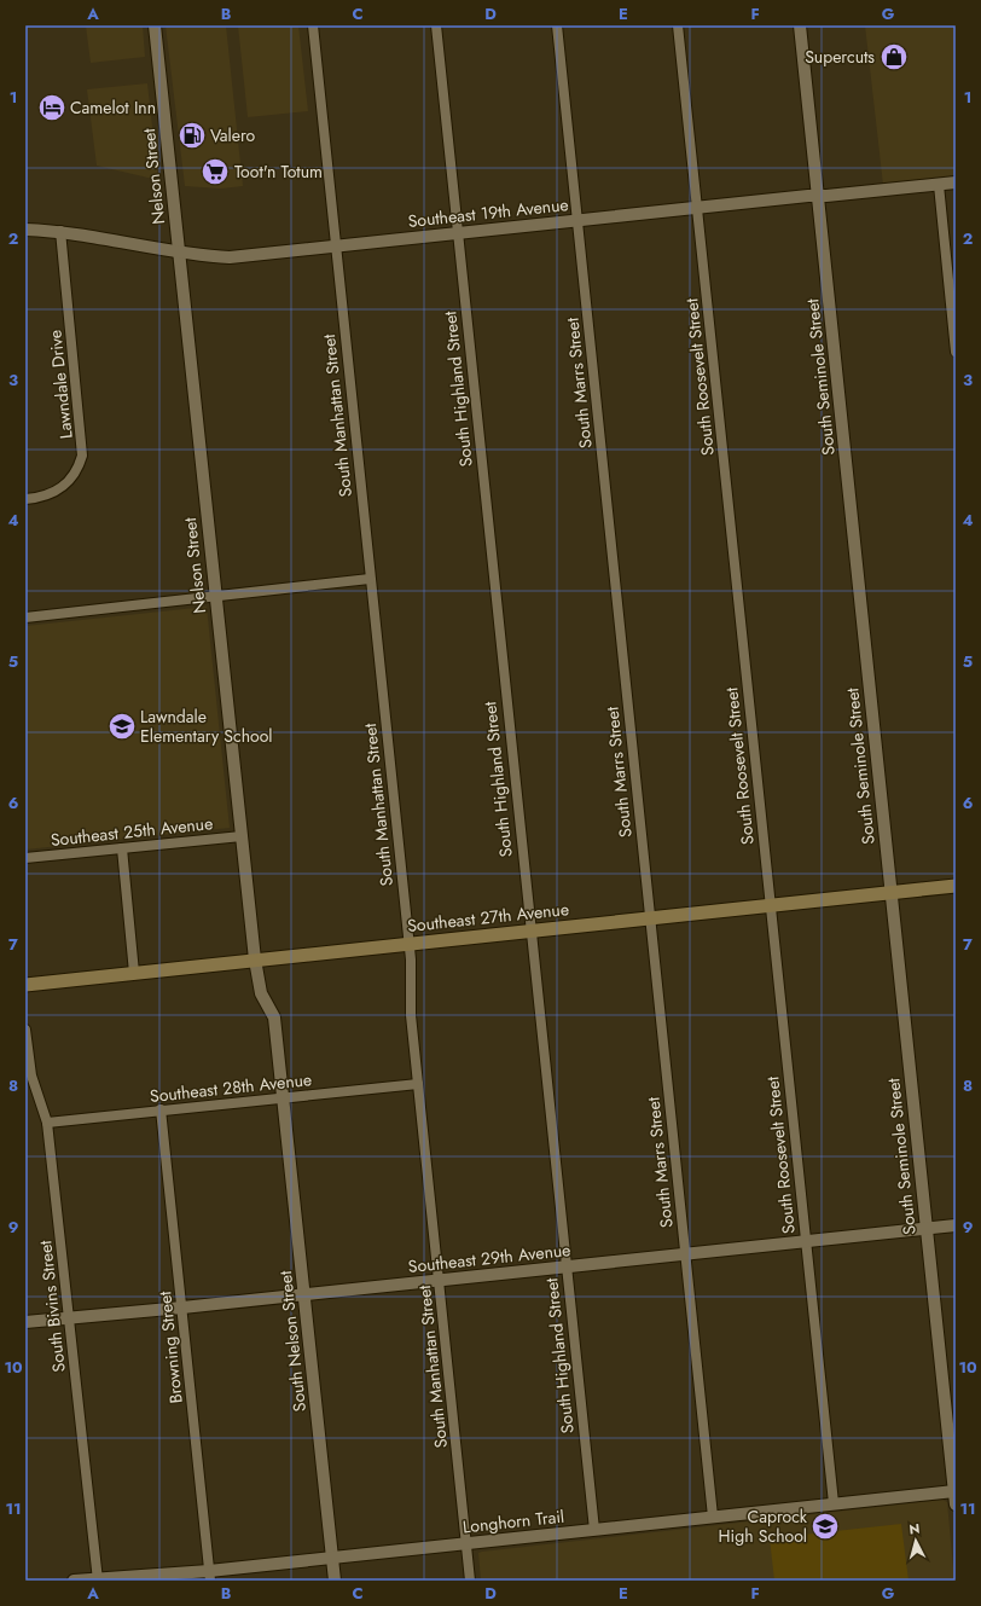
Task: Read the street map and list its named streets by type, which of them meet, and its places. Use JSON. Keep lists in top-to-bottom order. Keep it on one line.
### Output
{"streets":{"main road":["Southeast 27th Avenue"],"street":["Nelson Street","Southeast 19th Avenue","South Roosevelt Street","South Seminole Street","South Marrs Street","Lawndale Drive","South Highland Street","South Manhattan Street","Southeast 25th Avenue","Southeast 28th Avenue","Southeast 29th Avenue","South Bivins Street","South Nelson Street","Browning Street","Longhorn Trail"]},"crossings":[["Nelson Street","Southeast 19th Avenue"],["Nelson Street","Southeast 25th Avenue"],["Nelson Street","Southeast 27th Avenue"],["Nelson Street","Southeast 28th Avenue"],["Nelson Street","South Nelson Street"],["Southeast 19th Avenue","South Roosevelt Street"],["Southeast 19th Avenue","South Seminole Street"],["Southeast 19th Avenue","South Marrs Street"],["Southeast 19th Avenue","Lawndale Drive"],["Southeast 19th Avenue","South Highland Street"],["Southeast 19th Avenue","South Manhattan Street"],["South Roosevelt Street","Southeast 27th Avenue"],["South Roosevelt Street","Southeast 29th Avenue"],["South Roosevelt Street","Longhorn Trail"],["South Seminole Street","Southeast 27th Avenue"],["South Seminole Street","Southeast 29th Avenue"],["South Seminole Street","Longhorn Trail"],["South Marrs Street","Southeast 27th Avenue"],["South Marrs Street","Southeast 29th Avenue"],["South Marrs Street","Longhorn Trail"],["South Highland Street","Southeast 27th Avenue"],["South Highland Street","Southeast 29th Avenue"],["South Highland Street","Longhorn Trail"],["South Manhattan Street","Southeast 27th Avenue"],["South Manhattan Street","Southeast 28th Avenue"],["South Manhattan Street","Southeast 29th Avenue"],["South Manhattan Street","Longhorn Trail"],["Southeast 28th Avenue","South Bivins Street"],["Southeast 28th Avenue","South Nelson Street"],["Southeast 28th Avenue","Browning Street"],["Southeast 29th Avenue","South Bivins Street"],["Southeast 29th Avenue","South Nelson Street"],["Southeast 29th Avenue","Browning Street"],["South Bivins Street","Longhorn Trail"],["South Nelson Street","Longhorn Trail"],["Browning Street","Longhorn Trail"]],"places":{"shop":["Supercuts"],"hotel":["Camelot Inn"],"fuel station":["Valero"],"supermarket":["Toot'n Totum"],"school or university":["Lawndale Elementary School","Caprock High School"]},"north":"top","grid":{"columns":["A","B","C","D","E","F","G"],"rows":["1","2","3","4","5","6","7","8","9","10","11"]}}
